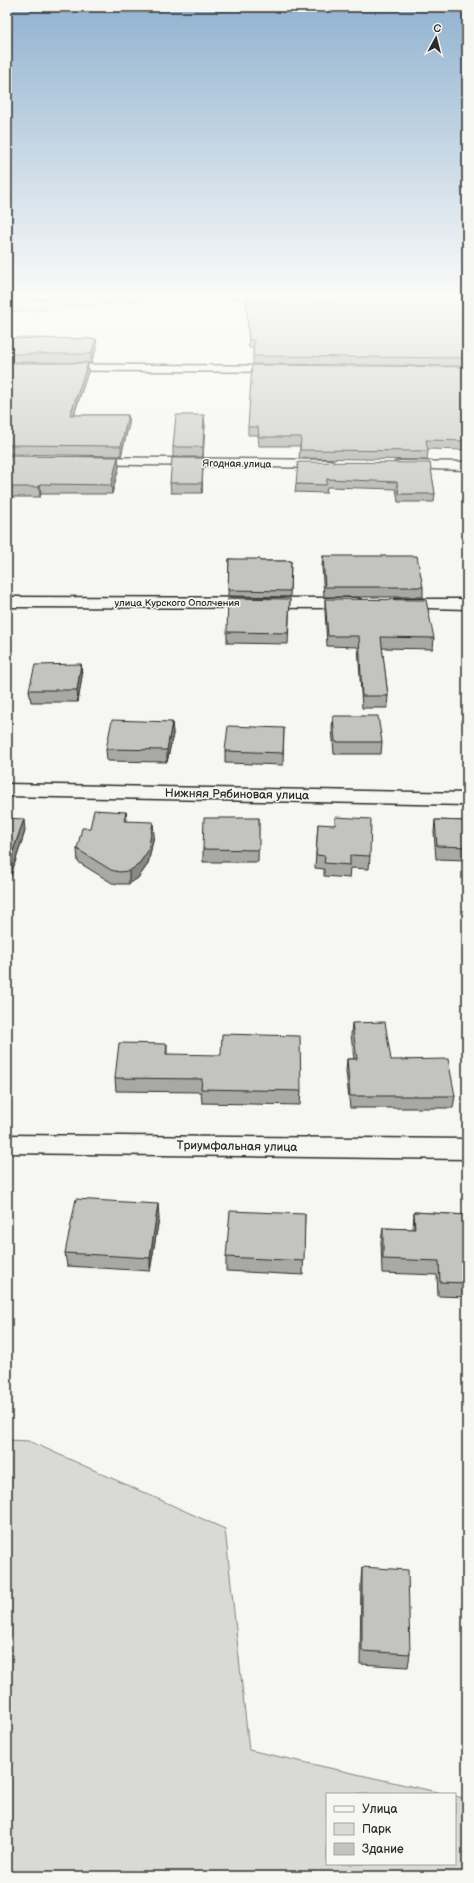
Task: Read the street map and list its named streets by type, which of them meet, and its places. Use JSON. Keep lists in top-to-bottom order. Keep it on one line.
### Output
{"streets":{"street":["Ягодная улица","улица Курского Ополчения","Нижняя Рябиновая улица","Триумфальная улица"]},"legend":["Улица","Парк","Здание"],"north":"top"}
